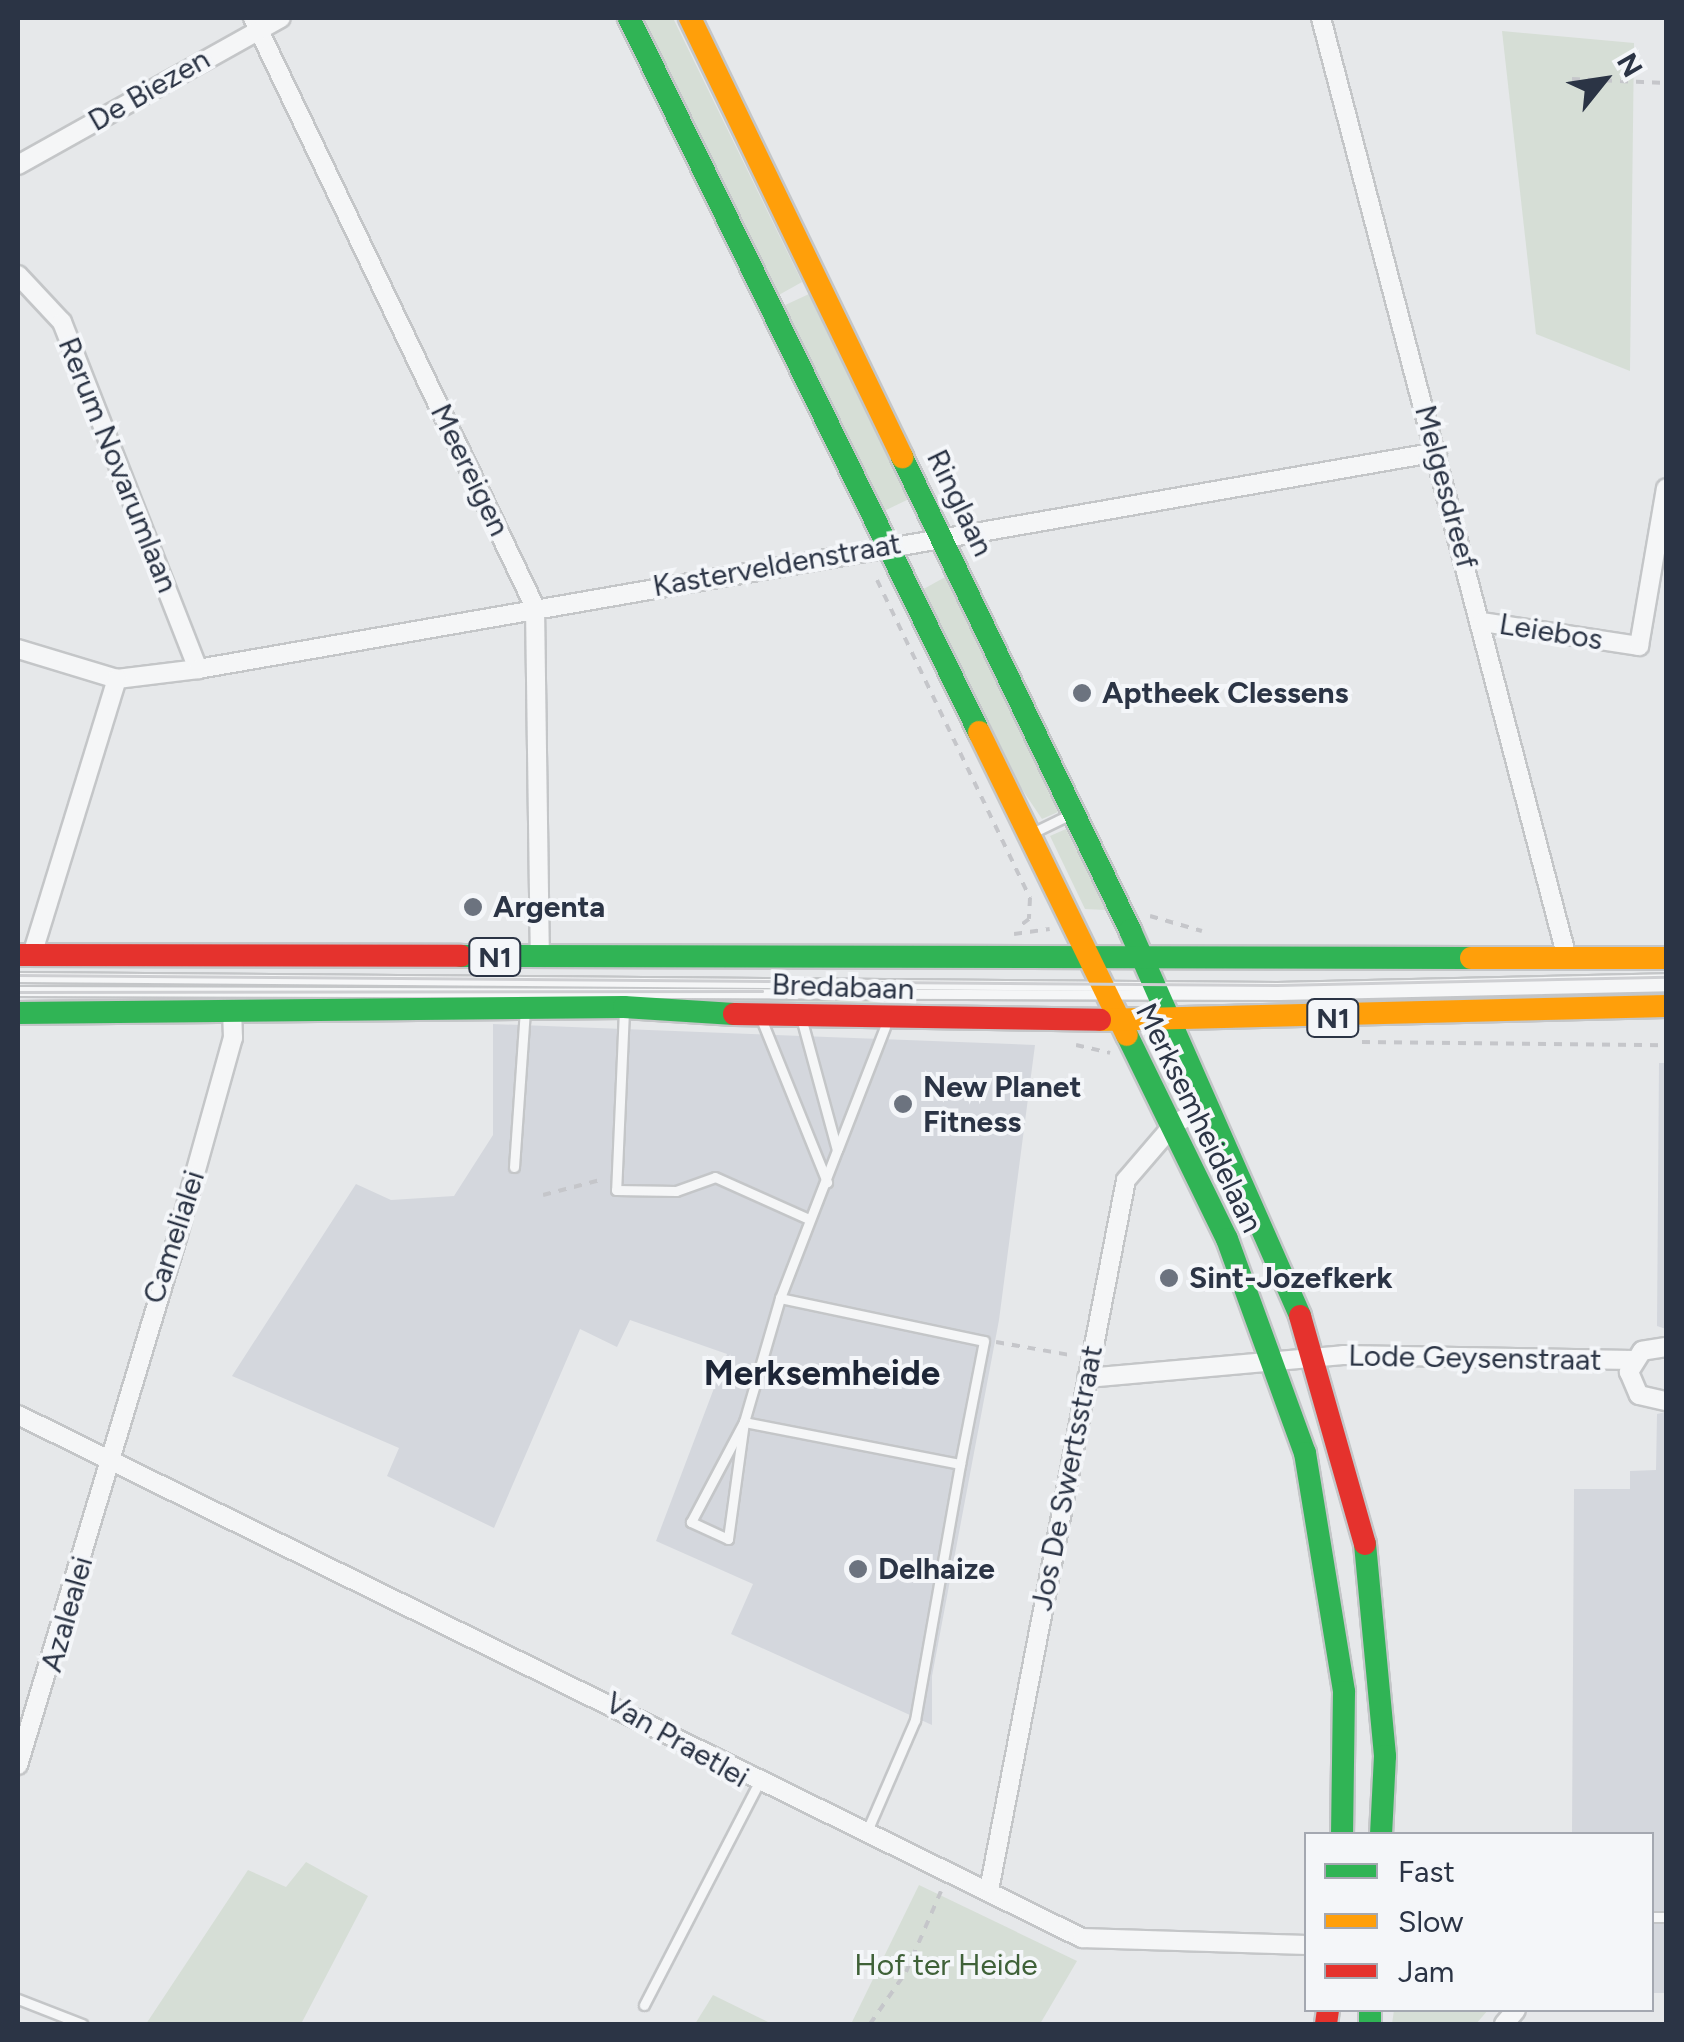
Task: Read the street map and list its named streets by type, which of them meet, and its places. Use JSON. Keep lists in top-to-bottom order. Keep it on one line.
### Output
{"streets":{"street":["De Biezen","Rerum Novarumlaan","Meereigen","Melgesdreef","Ringlaan","Kasterveldenstraat","Leiebos","N1","Bredabaan","Merksemheidelaan","Camelialei","Lode Geysenstraat","Jos De Swertsstraat","Azalealei","Van Praetlei"]},"crossings":[["De Biezen","Meereigen"],["Rerum Novarumlaan","Kasterveldenstraat"],["Meereigen","Kasterveldenstraat"],["Meereigen","Bredabaan"],["Melgesdreef","Kasterveldenstraat"],["Melgesdreef","Leiebos"],["Melgesdreef","Bredabaan"],["Ringlaan","Kasterveldenstraat"],["Ringlaan","Bredabaan"],["Ringlaan","Merksemheidelaan"],["Bredabaan","Merksemheidelaan"],["Bredabaan","Camelialei"],["Merksemheidelaan","Lode Geysenstraat"],["Merksemheidelaan","Jos De Swertsstraat"],["Camelialei","Azalealei"],["Camelialei","Van Praetlei"],["Lode Geysenstraat","Jos De Swertsstraat"],["Jos De Swertsstraat","Van Praetlei"],["Azalealei","Van Praetlei"]],"districts":["Merksemheide"],"parks":["Hof ter Heide"],"places":["Aptheek Clessens","Argenta","New Planet Fitness","Sint-Jozefkerk","Delhaize"],"legend":["Fast","Slow","Jam"],"north":"top right"}
